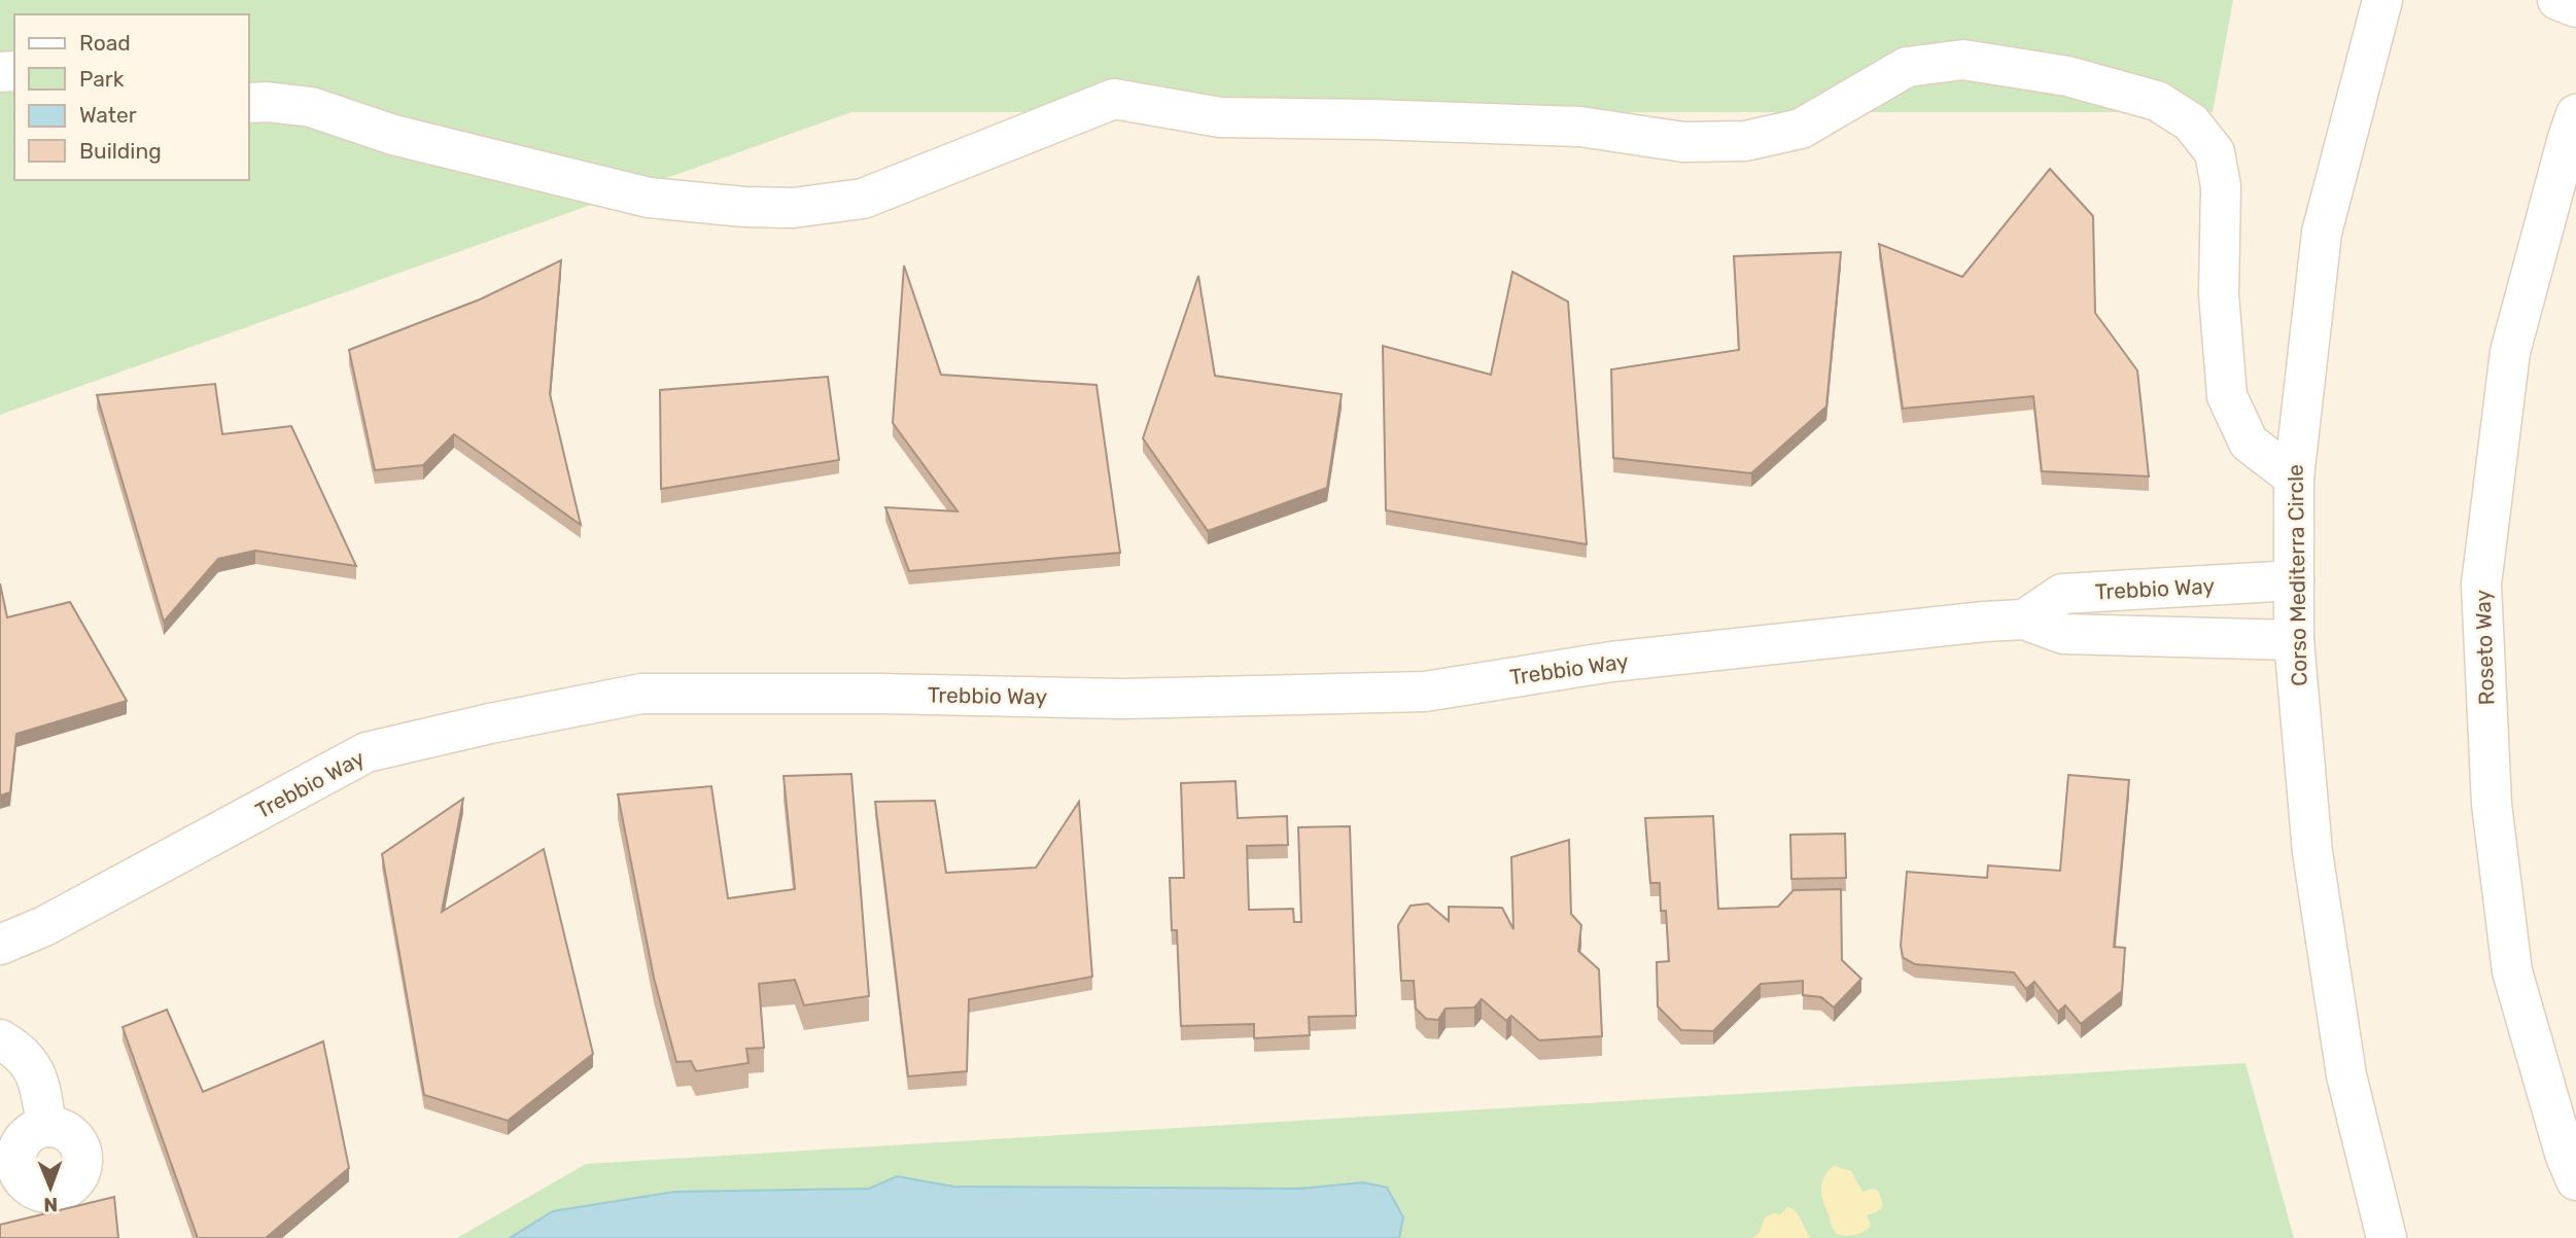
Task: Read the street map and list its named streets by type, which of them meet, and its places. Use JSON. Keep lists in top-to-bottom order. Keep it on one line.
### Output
{"streets":{"street":["Corso Mediterra Circle","Trebbio Way","Roseto Way"]},"crossings":[["Corso Mediterra Circle","Trebbio Way"]],"legend":["Road","Park","Water","Building"],"north":"bottom"}
